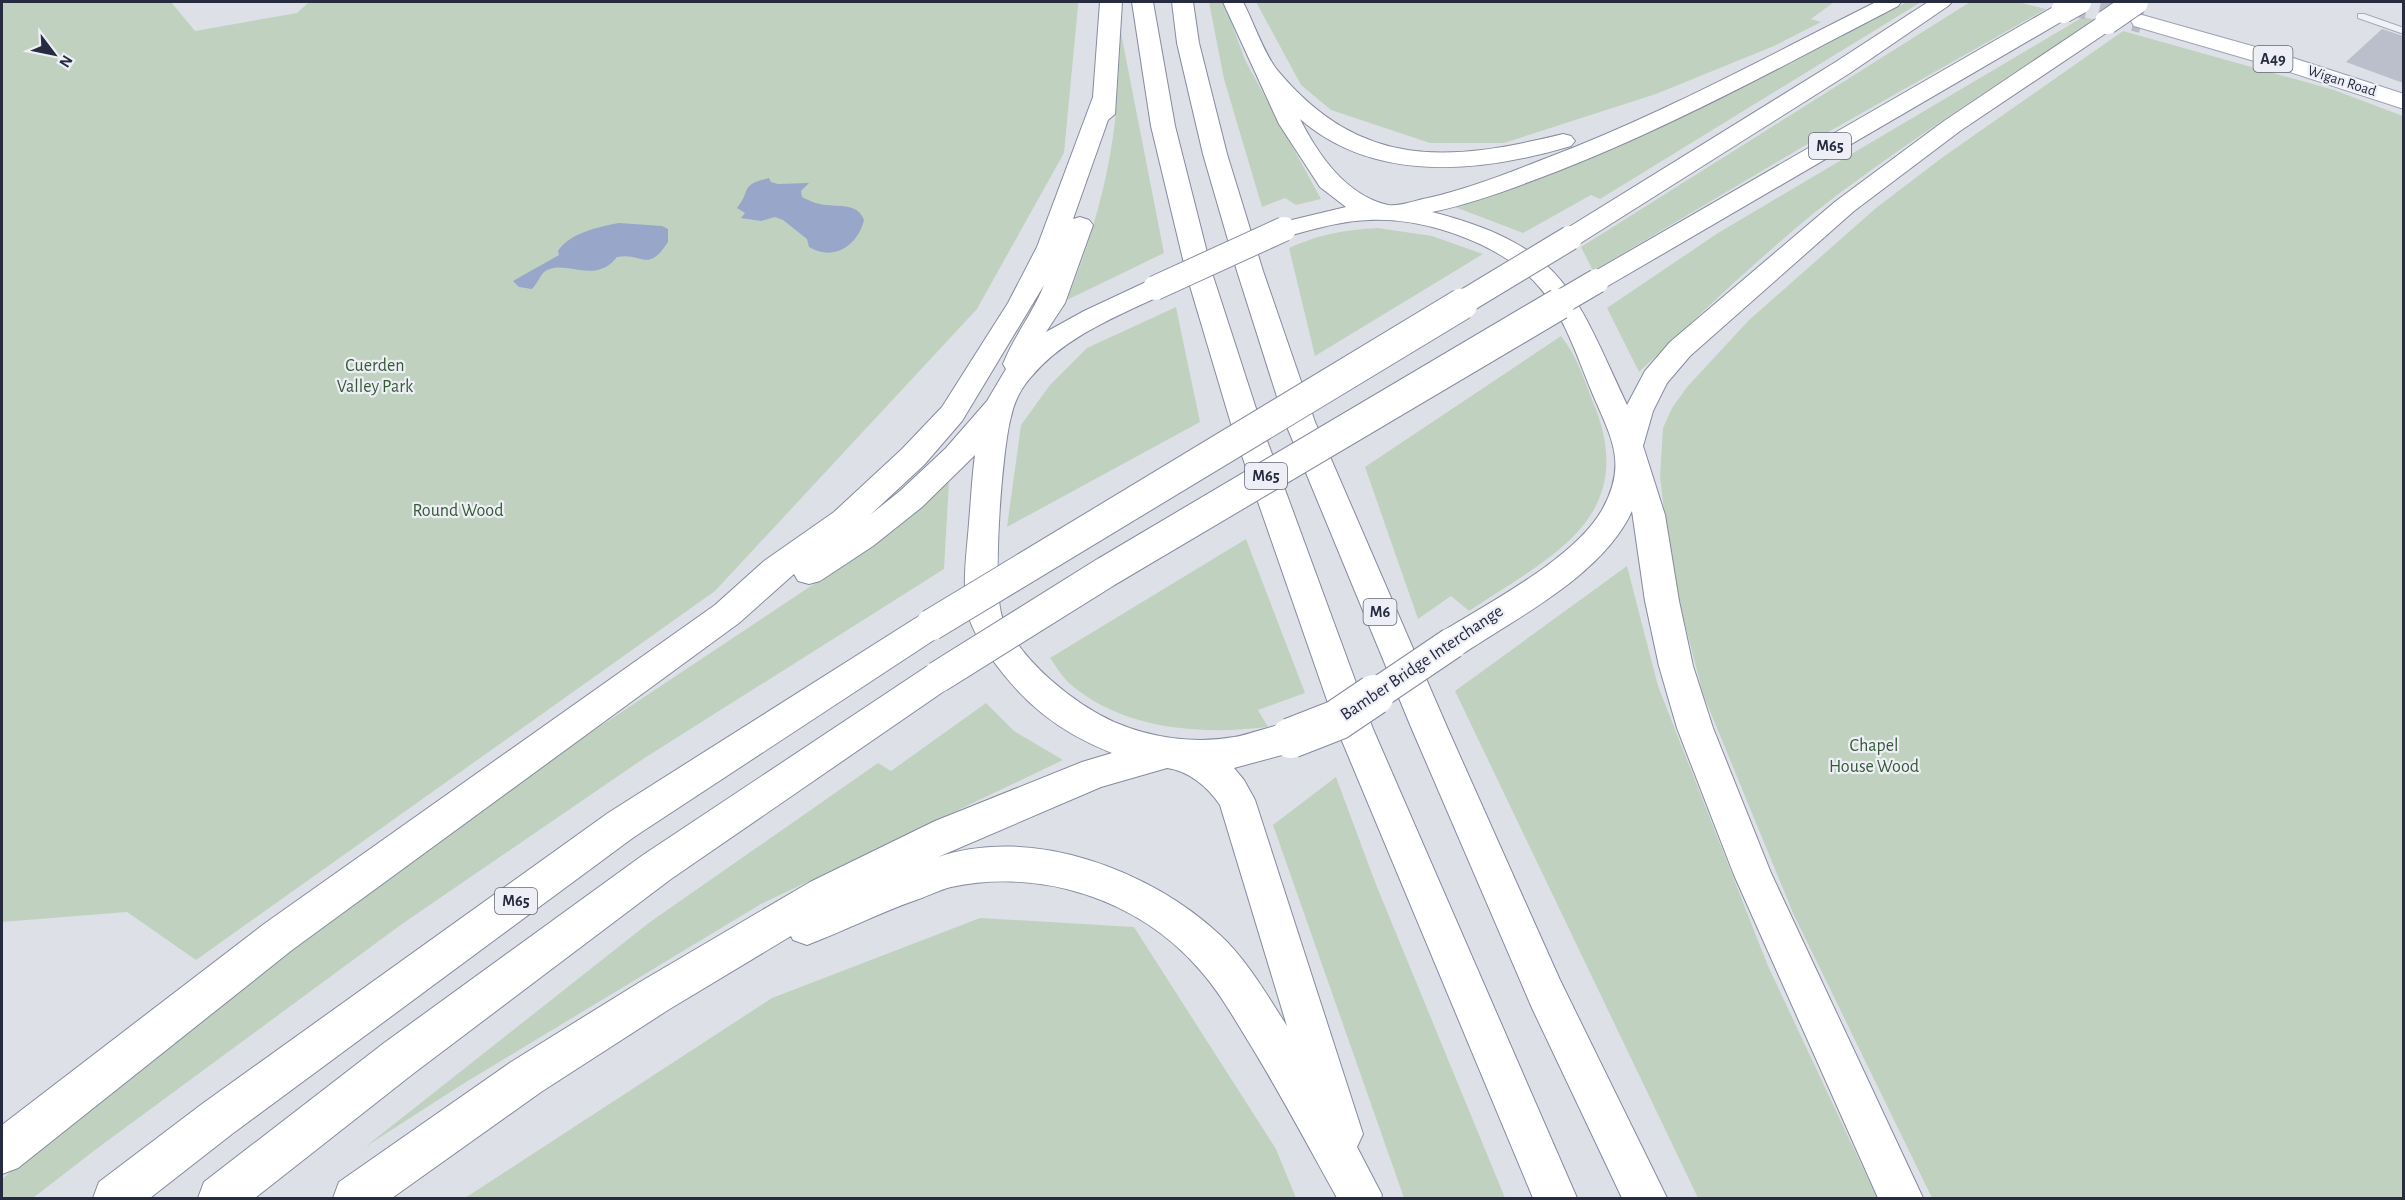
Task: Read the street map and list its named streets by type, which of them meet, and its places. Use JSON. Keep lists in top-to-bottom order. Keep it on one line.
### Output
{"streets":{"main road":["A49","Wigan Road","M65","M6","Bamber Bridge Interchange"]},"parks":["Cuerden Valley Park","Round Wood","Chapel House Wood"],"north":"bottom right"}
